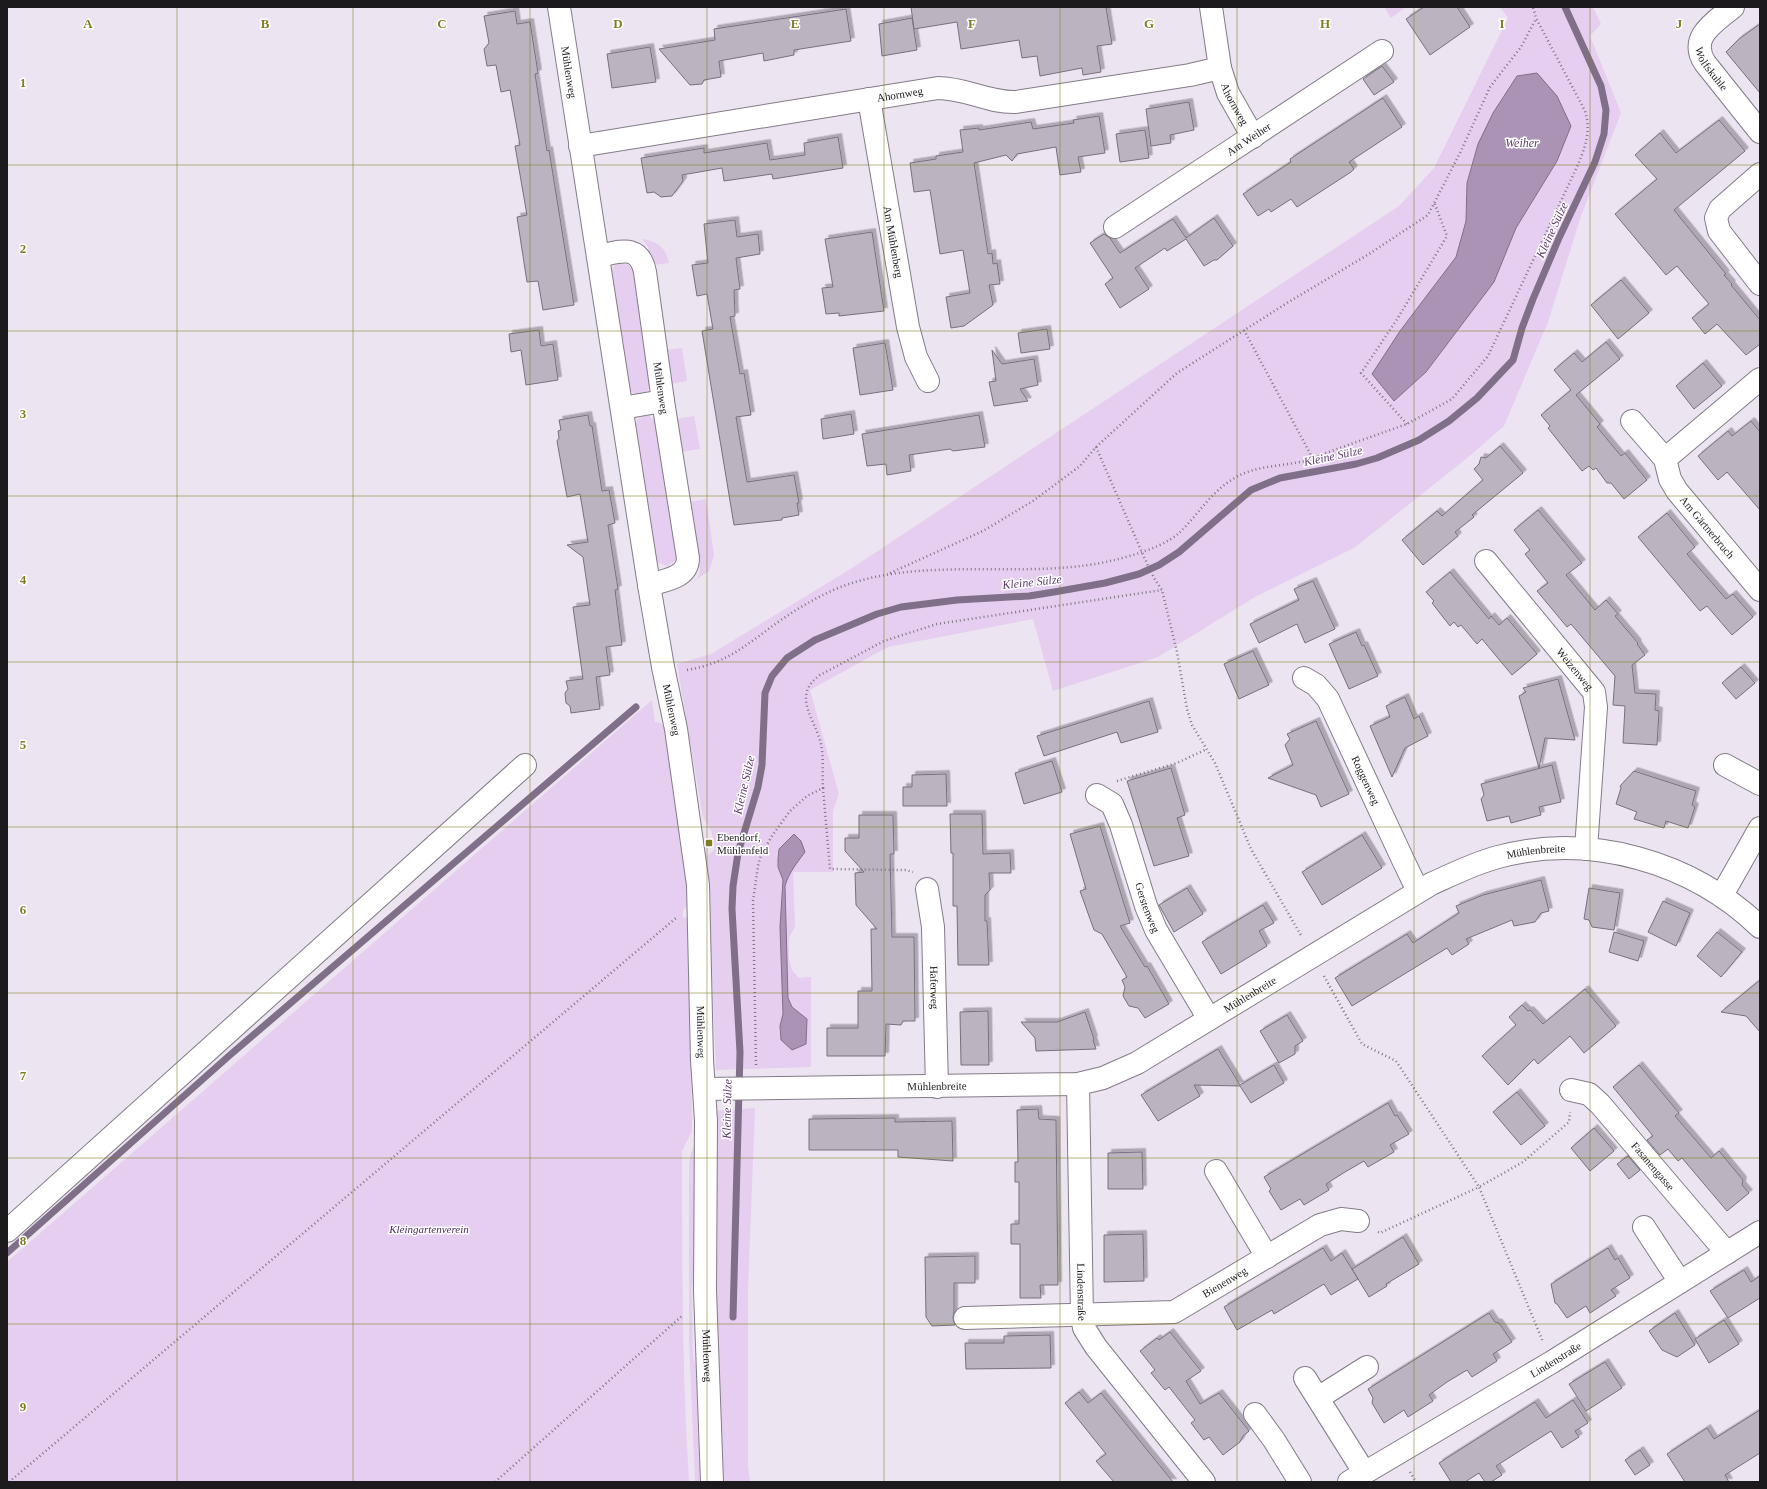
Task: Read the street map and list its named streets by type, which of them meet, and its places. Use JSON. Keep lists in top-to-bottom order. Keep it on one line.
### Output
{"streets":{"street":["Wolfskuhle","Mühlenweg","Ahornweg","Am Weiher","Am Mühlenberg","Am Gärtnerbruch","Weizenweg","Roggenweg","Mühlenbreite","Gerstenweg","Haferweg","Fasanengasse","Bienenweg","Lindenstraße"]},"crossings":[["Mühlenweg","Ahornweg"],["Mühlenweg","Mühlenbreite"],["Ahornweg","Am Weiher"],["Ahornweg","Am Mühlenberg"],["Weizenweg","Mühlenbreite"],["Roggenweg","Mühlenbreite"],["Mühlenbreite","Gerstenweg"],["Mühlenbreite","Haferweg"],["Mühlenbreite","Lindenstraße"],["Fasanengasse","Lindenstraße"],["Bienenweg","Lindenstraße"]],"water":["Weiher","Kleine Sülze"],"parks":["Kleingartenverein"],"places":{"transit":["Ebendorf, Mühlenfeld"]},"grid":{"columns":["A","B","C","D","E","F","G","H","I","J"],"rows":["1","2","3","4","5","6","7","8","9"]}}
